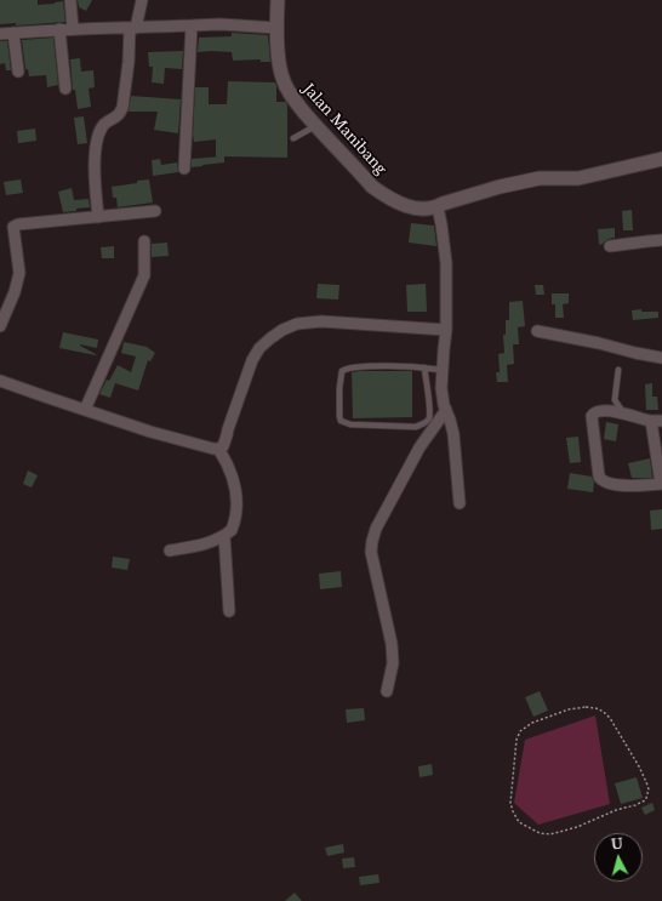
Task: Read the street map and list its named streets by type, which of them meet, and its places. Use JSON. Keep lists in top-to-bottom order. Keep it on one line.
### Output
{"streets":{"street":["Jalan Manibang"]},"north":"top"}
